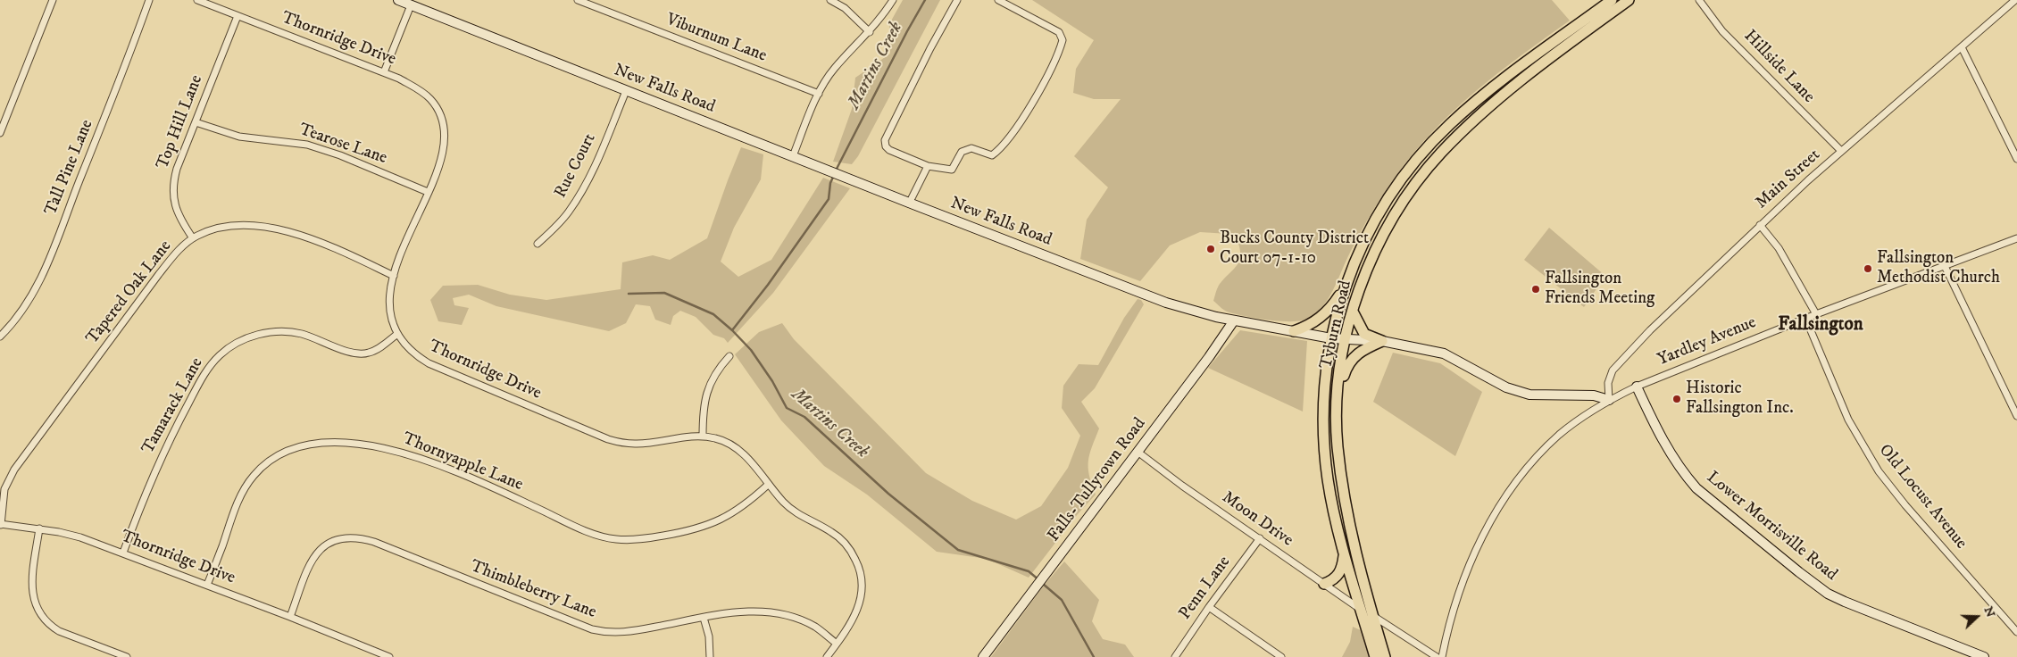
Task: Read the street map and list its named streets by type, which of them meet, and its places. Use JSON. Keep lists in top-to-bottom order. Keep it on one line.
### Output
{"streets":{"main road":["Tyburn Road"],"street":["Viburnum Lane","Thornridge Drive","Hillside Lane","New Falls Road","Top Hill Lane","Tearose Lane","Rue Court","Tall Pine Lane","Main Street","Tapered Oak Lane","Yardley Avenue","Tamarack Lane","Thornyapple Lane","Falls-Tullytown Road","Old Locust Avenue","Moon Drive","Lower Morrisville Road","Penn Lane","Thimbleberry Lane"]},"crossings":[["Thornridge Drive","Top Hill Lane"],["Thornridge Drive","Tearose Lane"],["Thornridge Drive","Tapered Oak Lane"],["Thornridge Drive","Tamarack Lane"],["Thornridge Drive","Thornyapple Lane"],["Thornridge Drive","Thimbleberry Lane"],["Hillside Lane","Main Street"],["New Falls Road","Rue Court"],["New Falls Road","Main Street"],["New Falls Road","Tyburn Road"],["New Falls Road","Yardley Avenue"],["New Falls Road","Falls-Tullytown Road"],["Top Hill Lane","Tearose Lane"],["Top Hill Lane","Tapered Oak Lane"],["Main Street","Yardley Avenue"],["Tyburn Road","Moon Drive"],["Yardley Avenue","Old Locust Avenue"],["Yardley Avenue","Lower Morrisville Road"],["Falls-Tullytown Road","Moon Drive"],["Moon Drive","Penn Lane"]],"districts":["Fallsington"],"water":["Martins Creek"],"places":["Bucks County District Court 07-1-10","Fallsington Methodist Church","Fallsington Friends Meeting","Historic Fallsington Inc."],"north":"right"}
